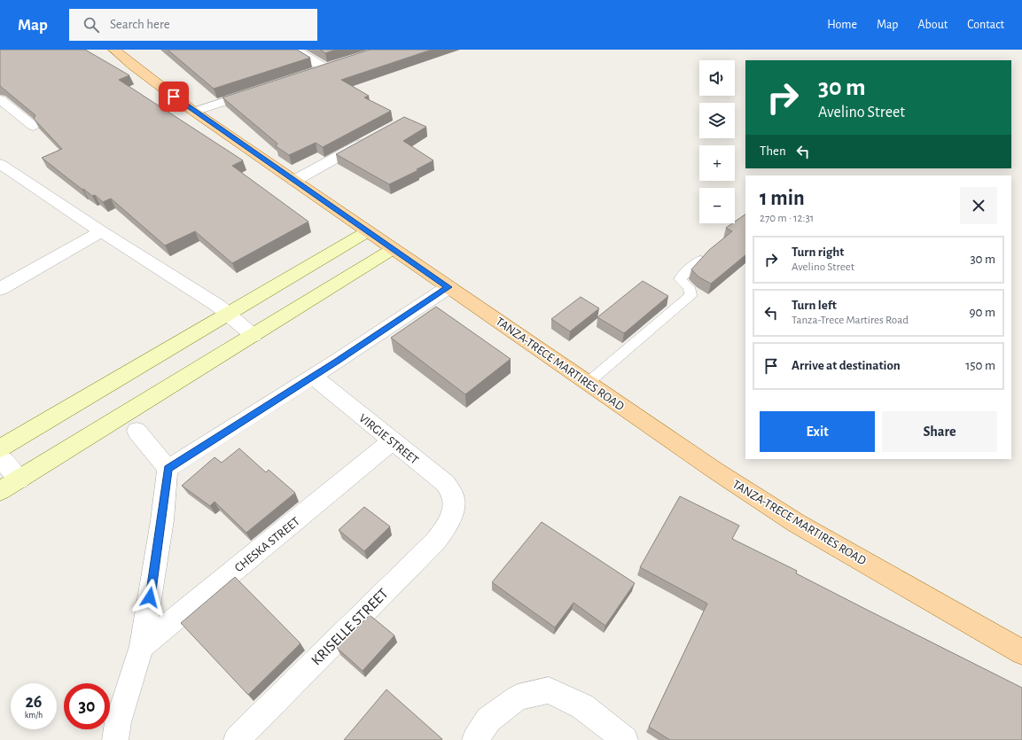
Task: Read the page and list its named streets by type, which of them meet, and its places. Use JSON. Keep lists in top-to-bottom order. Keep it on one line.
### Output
{"streets":{"main road":["TANZA-TRECE MARTIRES ROAD"],"street":["VIRGIE STREET","CHESKA STREET","KRISELLE STREET"]},"crossings":[["VIRGIE STREET","CHESKA STREET"],["VIRGIE STREET","KRISELLE STREET"]],"page":{"header":"Map","search":"Search here","nav":["Home","Map","About","Contact"],"map_buttons":["+","−"],"turn":["30 m","Avelino Street"],"then":"Then","heading":["1 min","270 m · 12:31"],"list":[{"name":"Turn right","note":"Avelino Street","value":"30 m"},{"name":"Turn left","note":"Tanza-Trece Martires Road","value":"90 m"},{"name":"Arrive at destination","value":"150 m"}],"buttons":["Exit","Share"],"speed":"26 km/h","limit":"30"}}
